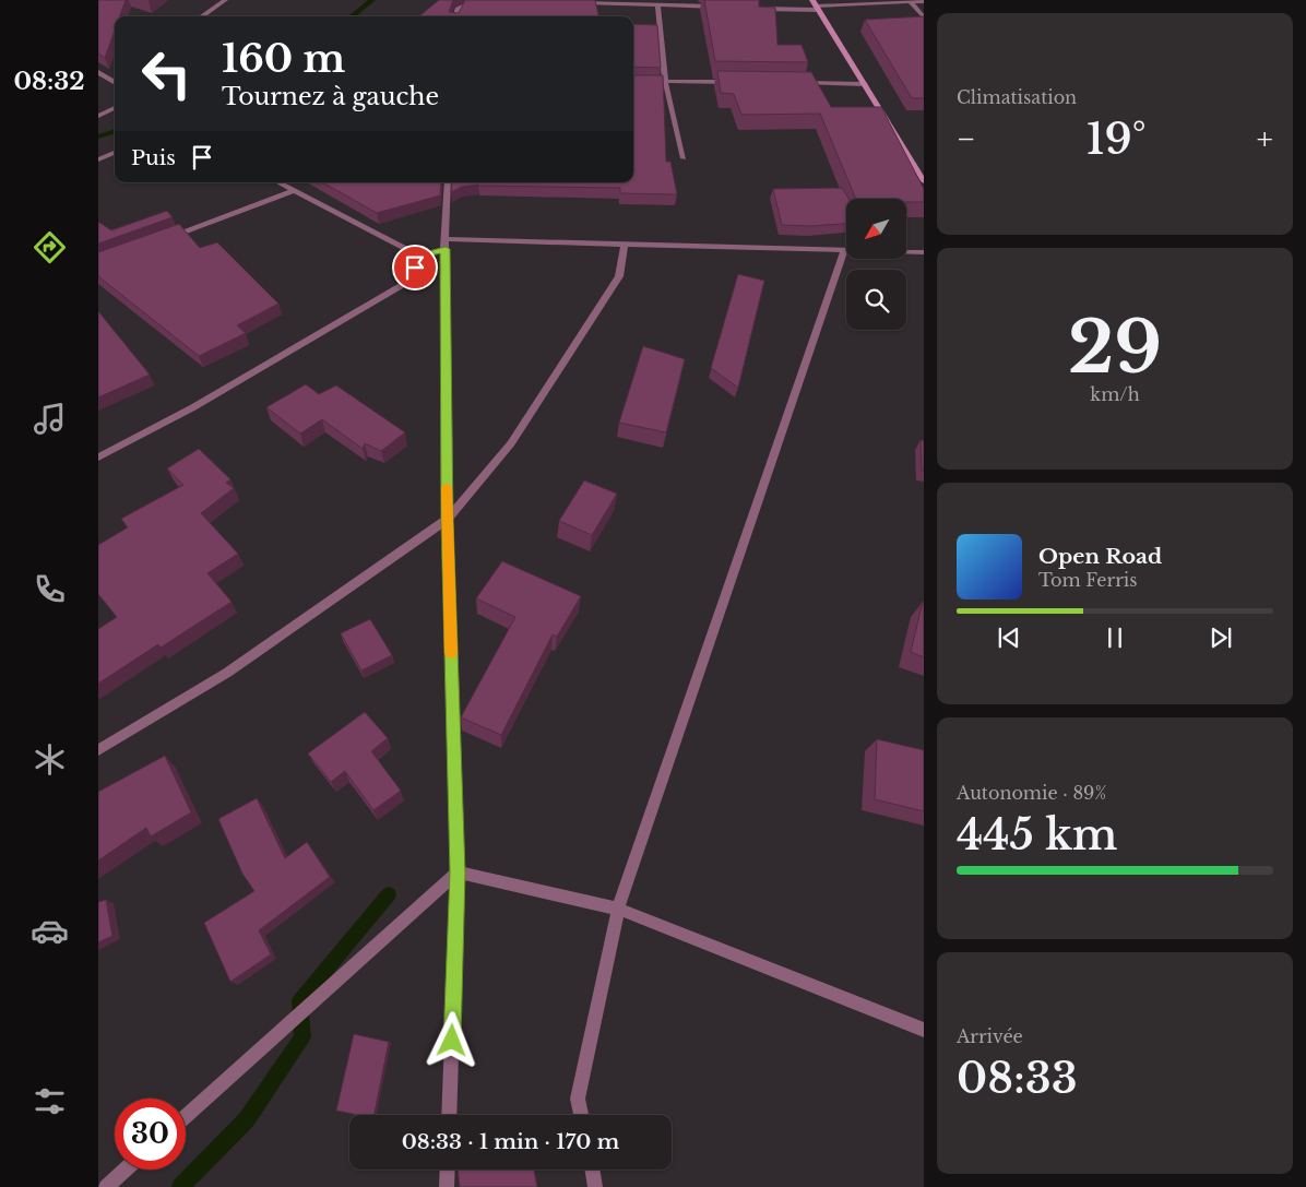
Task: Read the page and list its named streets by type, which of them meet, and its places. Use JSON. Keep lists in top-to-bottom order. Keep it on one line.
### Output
{"north":"bottom left","page":{"tabs":"08:32","tile":["Climatisation",["29","km/h"],["Autonomie · 89%","445 km"],["Arrivée","08:33"]],"turn":["160 m","Tournez à gauche"],"heat":["−","19°","+"],"then":"Puis","song":["Open Road","Tom Ferris"],"limit":"30","trip":"08:33 · 1 min · 170 m"}}
